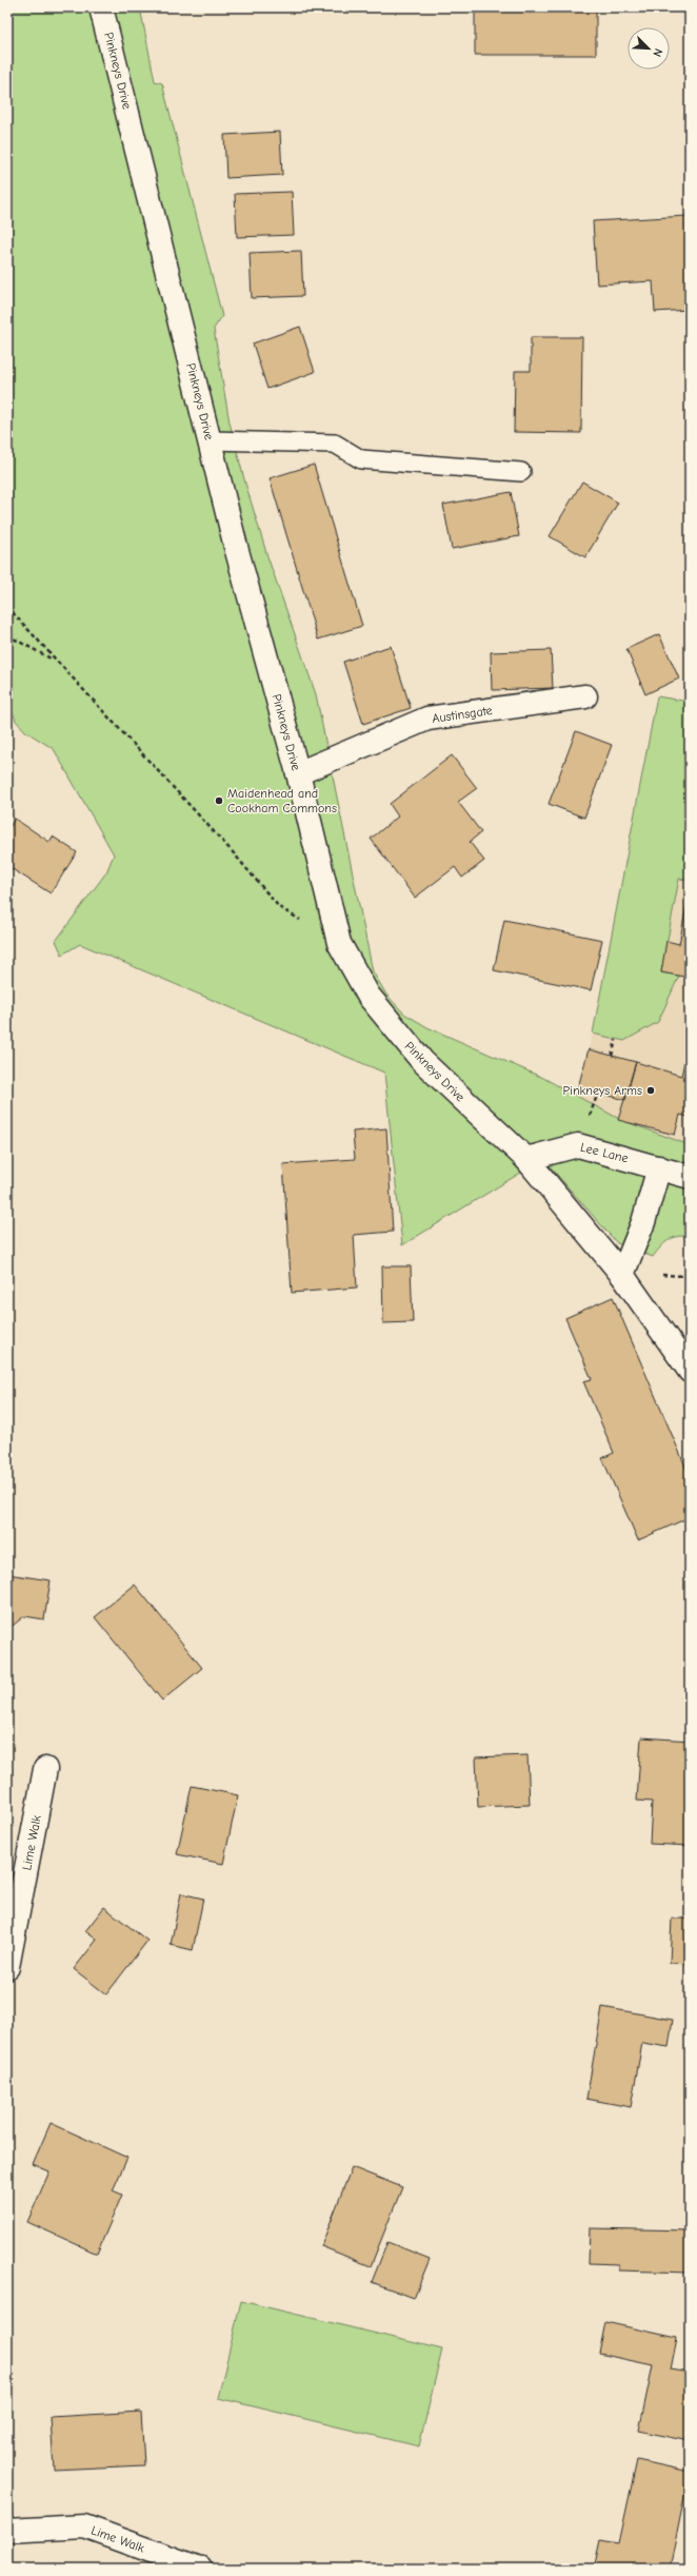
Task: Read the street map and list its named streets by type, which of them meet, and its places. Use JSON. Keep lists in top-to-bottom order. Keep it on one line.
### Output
{"streets":{"street":["Pinkneys Drive","Austinsgate","Lee Lane","Lime Walk"]},"crossings":[["Pinkneys Drive","Austinsgate"],["Pinkneys Drive","Lee Lane"]],"places":["Maidenhead and Cookham Commons","Pinkneys Arms"],"north":"bottom right"}
